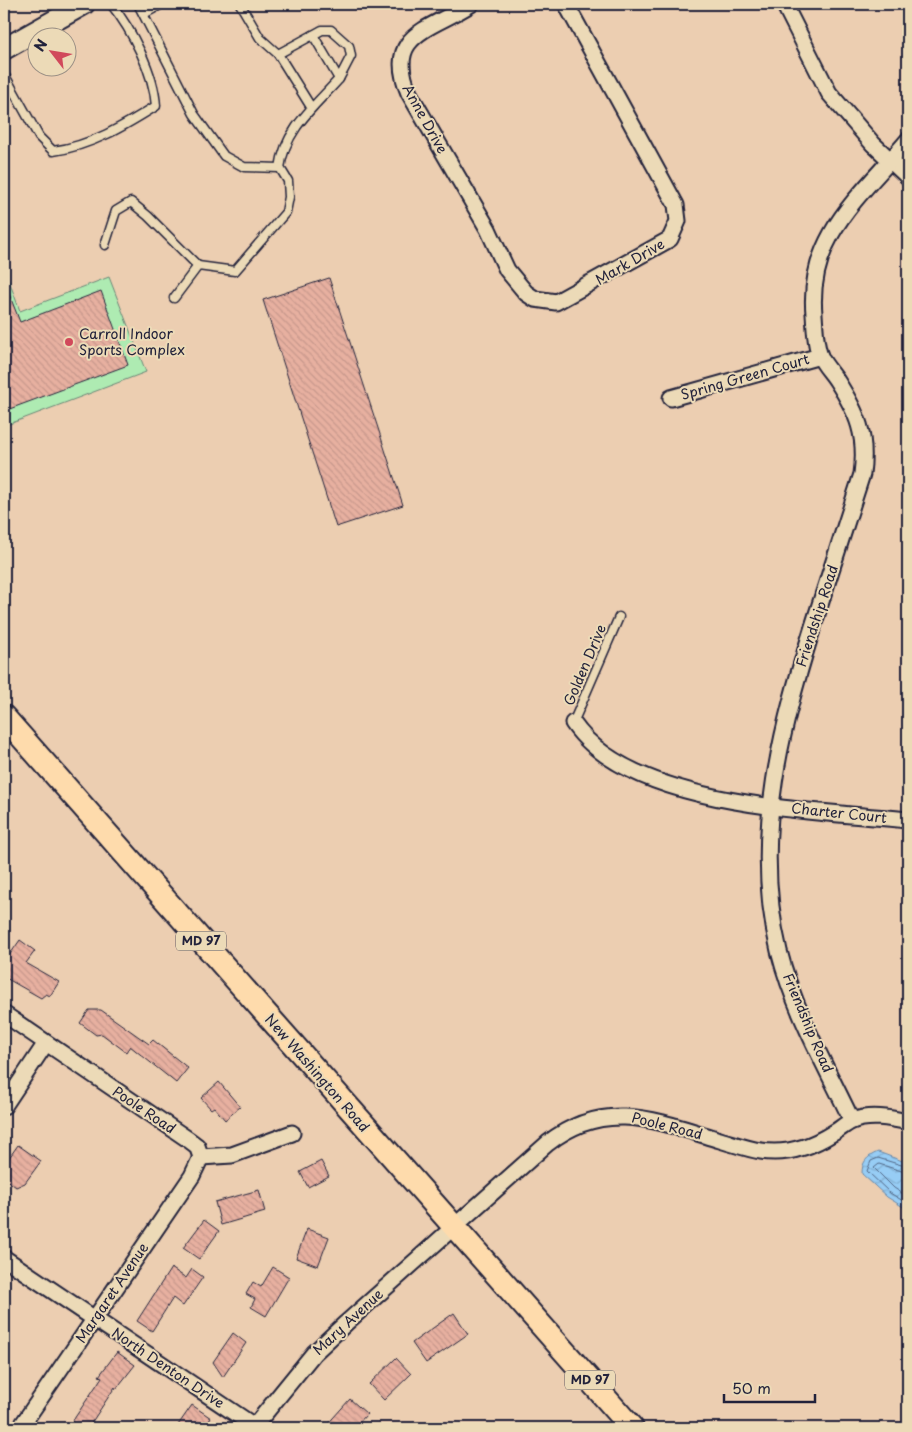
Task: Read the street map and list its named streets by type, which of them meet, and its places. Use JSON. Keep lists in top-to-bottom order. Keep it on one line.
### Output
{"streets":{"main road":["MD 97","New Washington Road"],"street":["Anne Drive","Mark Drive","Spring Green Court","Friendship Road","Charter Court","Poole Road","Margaret Avenue","Mary Avenue","North Denton Drive"],"lane":["Golden Drive"]},"crossings":[["Anne Drive","Mark Drive"],["Spring Green Court","Friendship Road"],["Friendship Road","Charter Court"],["Friendship Road","Poole Road"],["Golden Drive","Charter Court"],["New Washington Road","Poole Road"],["New Washington Road","Mary Avenue"],["Poole Road","Margaret Avenue"],["Poole Road","Mary Avenue"],["Margaret Avenue","North Denton Drive"],["Mary Avenue","North Denton Drive"]],"places":["Carroll Indoor Sports Complex"],"scale_bar":"50 m","north":"top left"}
